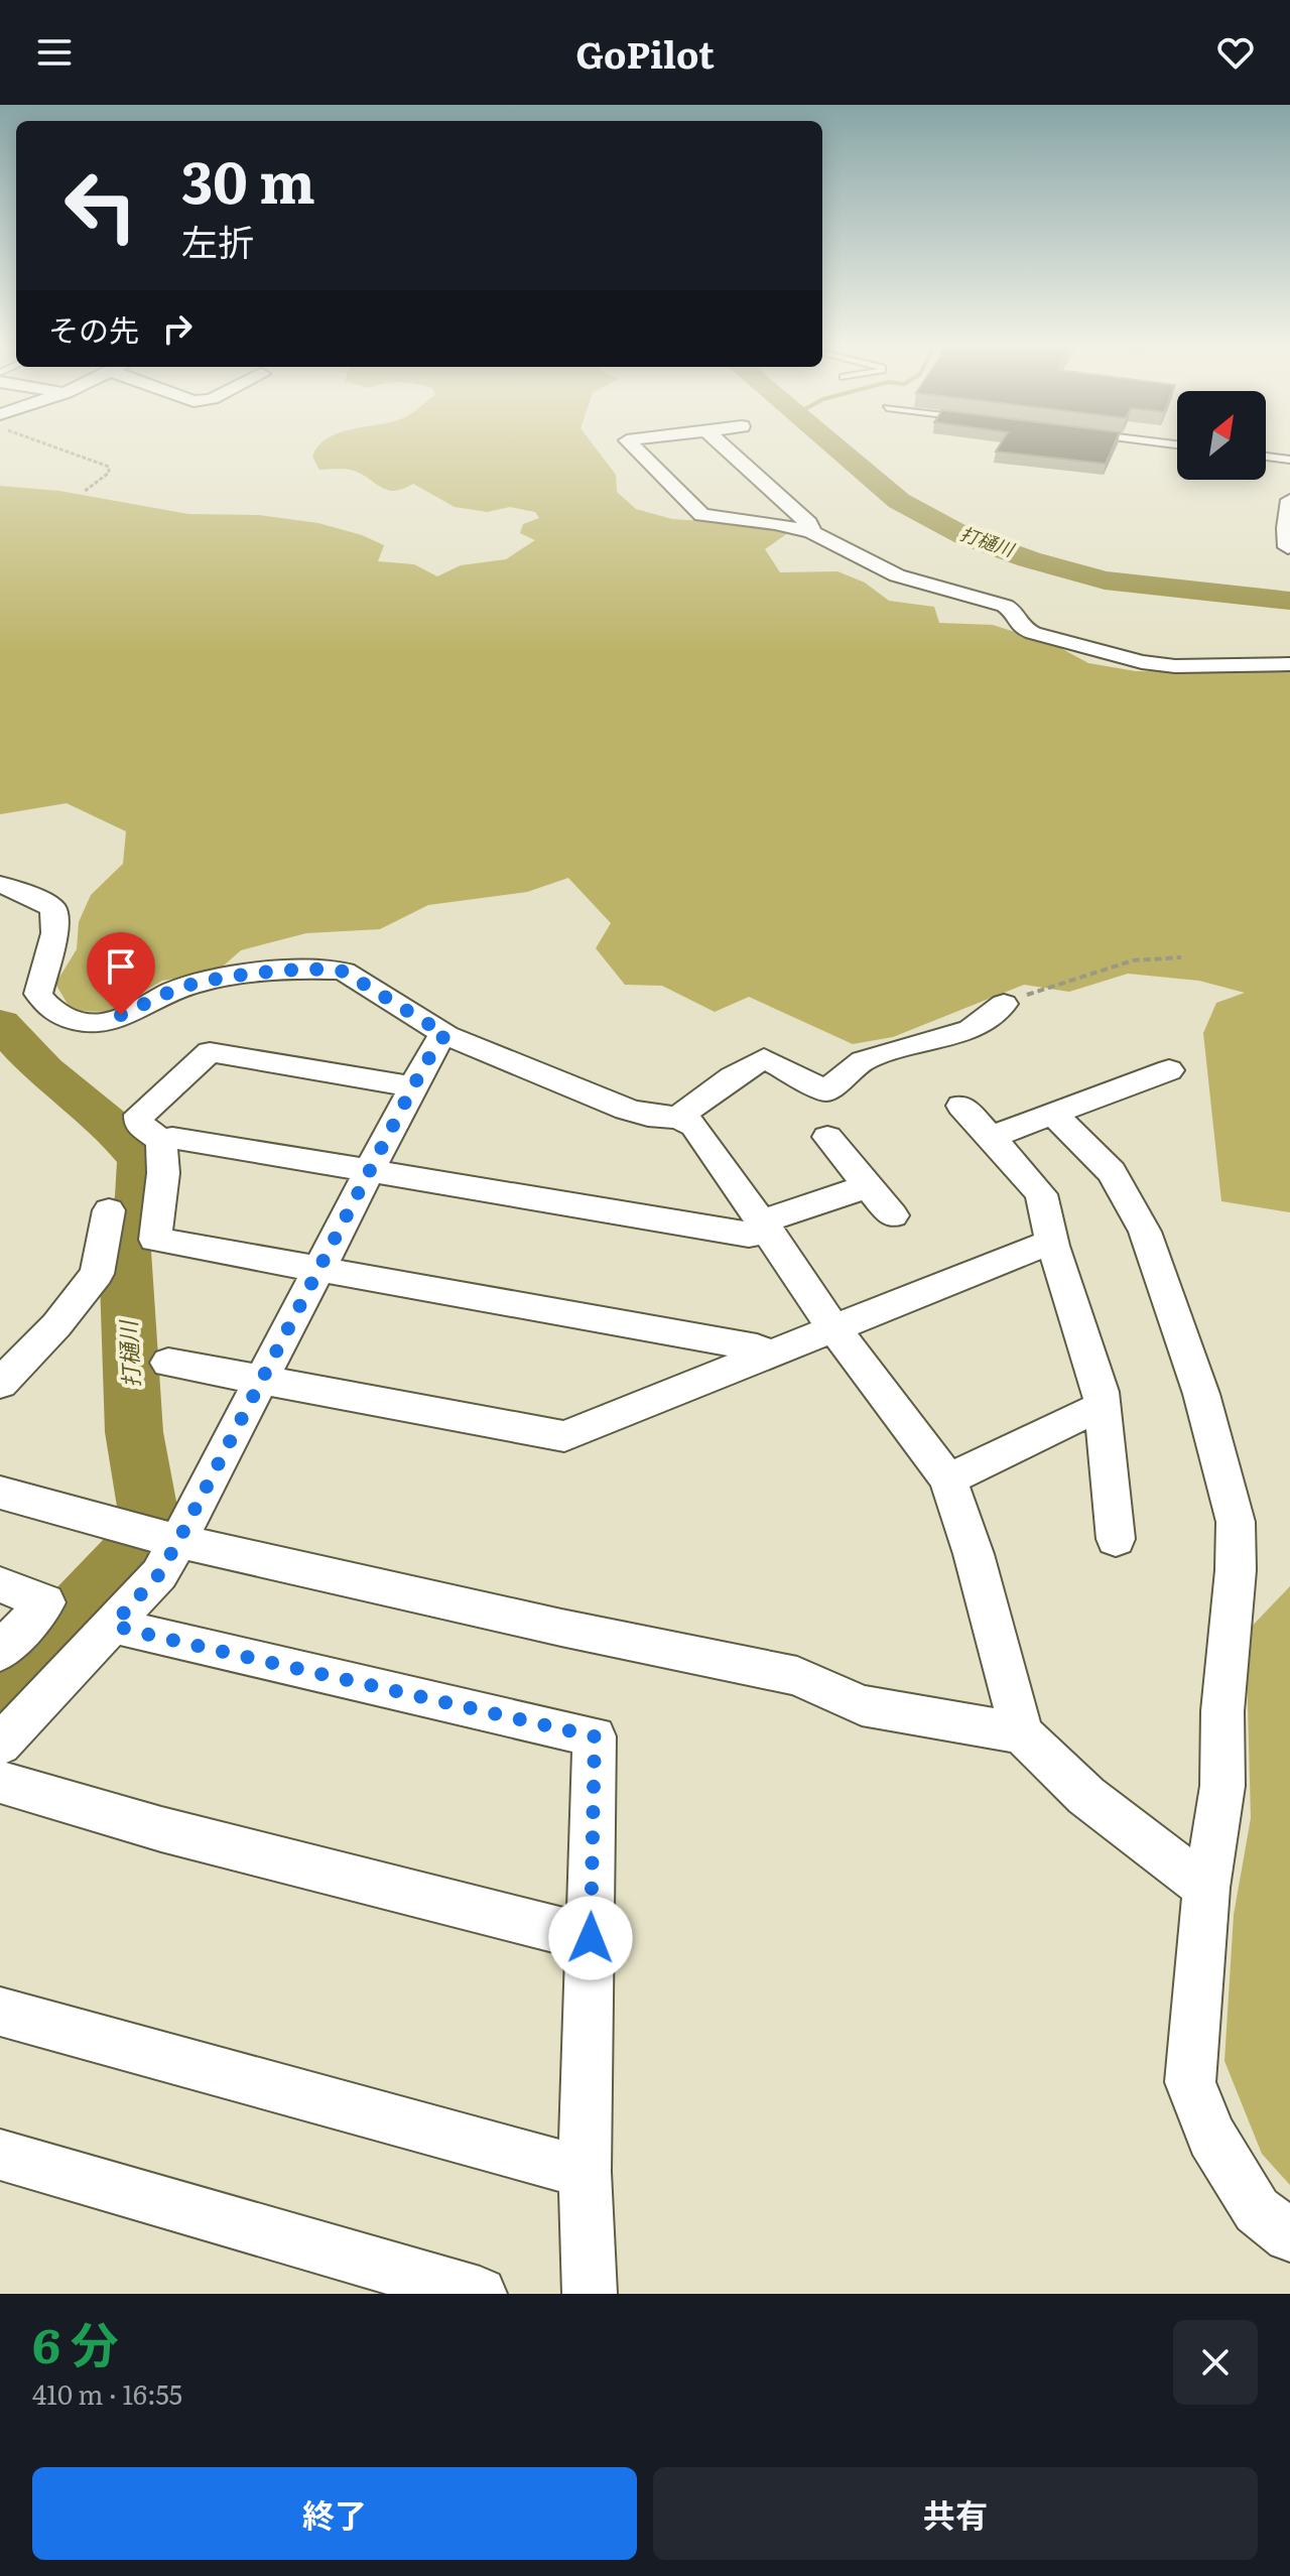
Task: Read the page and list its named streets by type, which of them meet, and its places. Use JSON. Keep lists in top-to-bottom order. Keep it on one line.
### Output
{"water":["打樋川"],"north":"top right","page":{"header":"GoPilot","turn":["30 m","左折"],"then":"その先","heading":["6 分","410 m · 16:55"],"buttons":["終了","共有"]}}
